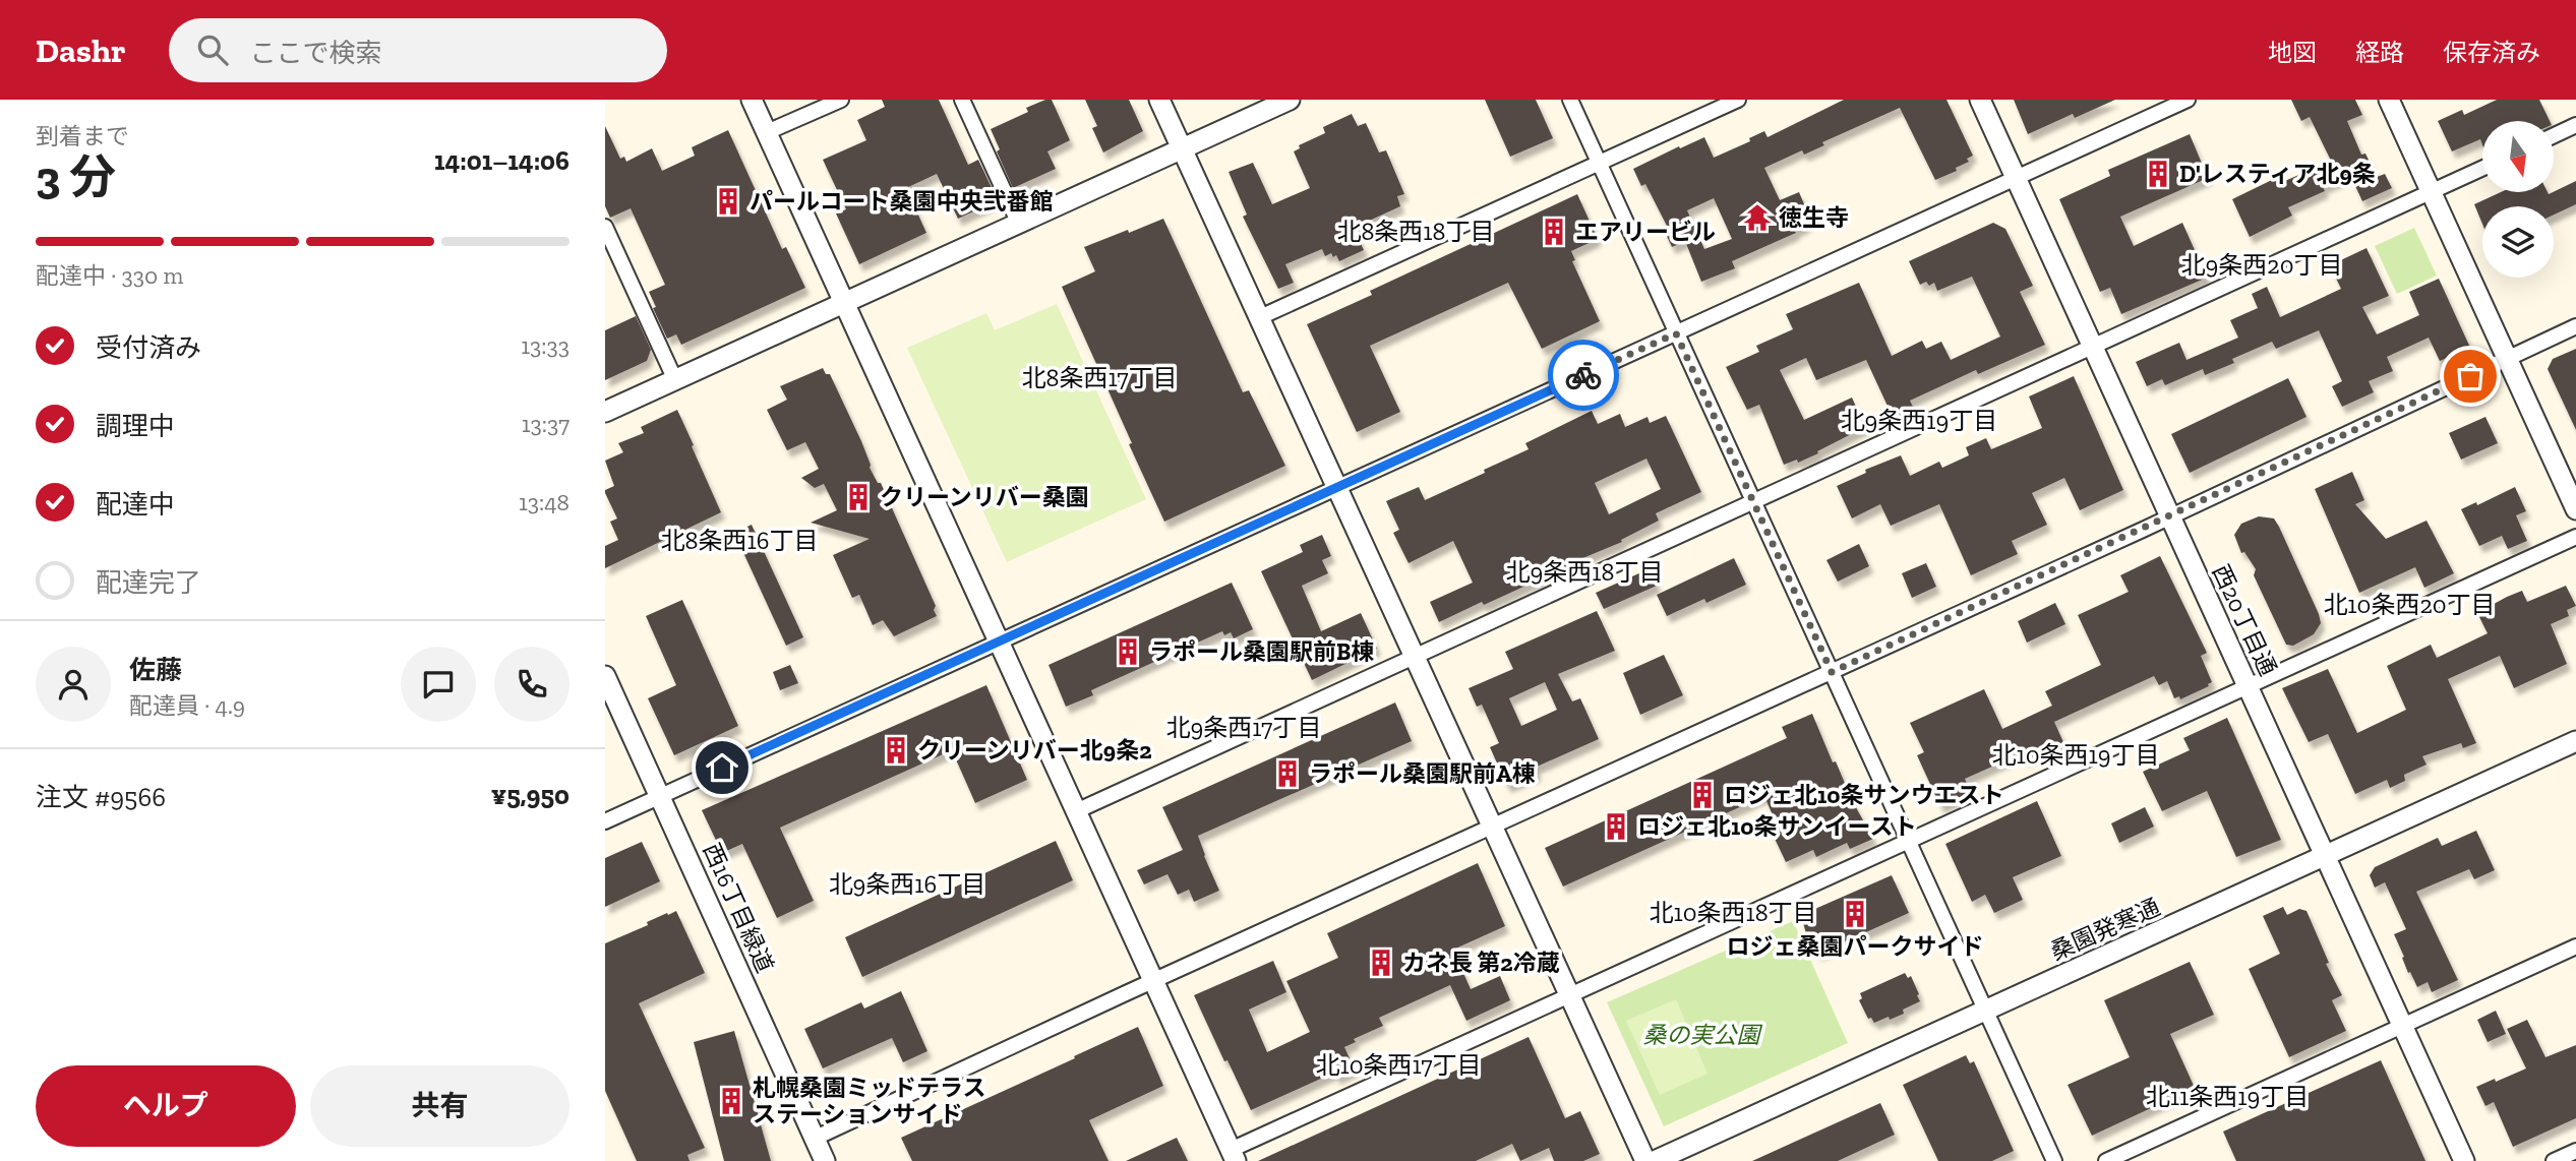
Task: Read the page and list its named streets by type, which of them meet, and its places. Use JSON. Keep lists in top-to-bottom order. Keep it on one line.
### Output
{"streets":{"street":["西20丁目通","西16丁目緑道","桑園発寒通"]},"crossings":[["西20丁目通","桑園発寒通"]],"districts":["北8条西18丁目","北9条西20丁目","北8条西17丁目","北9条西19丁目","北8条西16丁目","北9条西18丁目","北10条西20丁目","北9条西17丁目","北10条西19丁目","北9条西16丁目","北10条西18丁目","北10条西17丁目","北11条西19丁目"],"parks":["桑の実公園"],"places":{"building":["D'レスティア北9条","パールコート桑園中央弐番館","エアリービル","クリーンリバー桑園","ラポール桑園駅前B棟","クリーンリバー北9条2","ラポール桑園駅前A棟","ロジェ北10条サンウエスト","ロジェ北10条サンイースト","ロジェ桑園パークサイド","カネ長 第2冷蔵","札幌桑園ミッドテラス ステーションサイド"],"temple":["徳生寺"]},"north":"bottom","page":{"header":"Dashr","search":"ここで検索","nav":["地図","経路","保存済み"],"heading":["3 分","到着まで","14:01–14:06"],"panel":["佐藤","配達員 · 4.9","注文 #9566","¥5,950"],"bar":"配達中 · 330 m","list":[["受付済み","13:33"],["調理中","13:37"],["配達中","13:48"],"配達完了"],"buttons":["ヘルプ","共有"]}}
